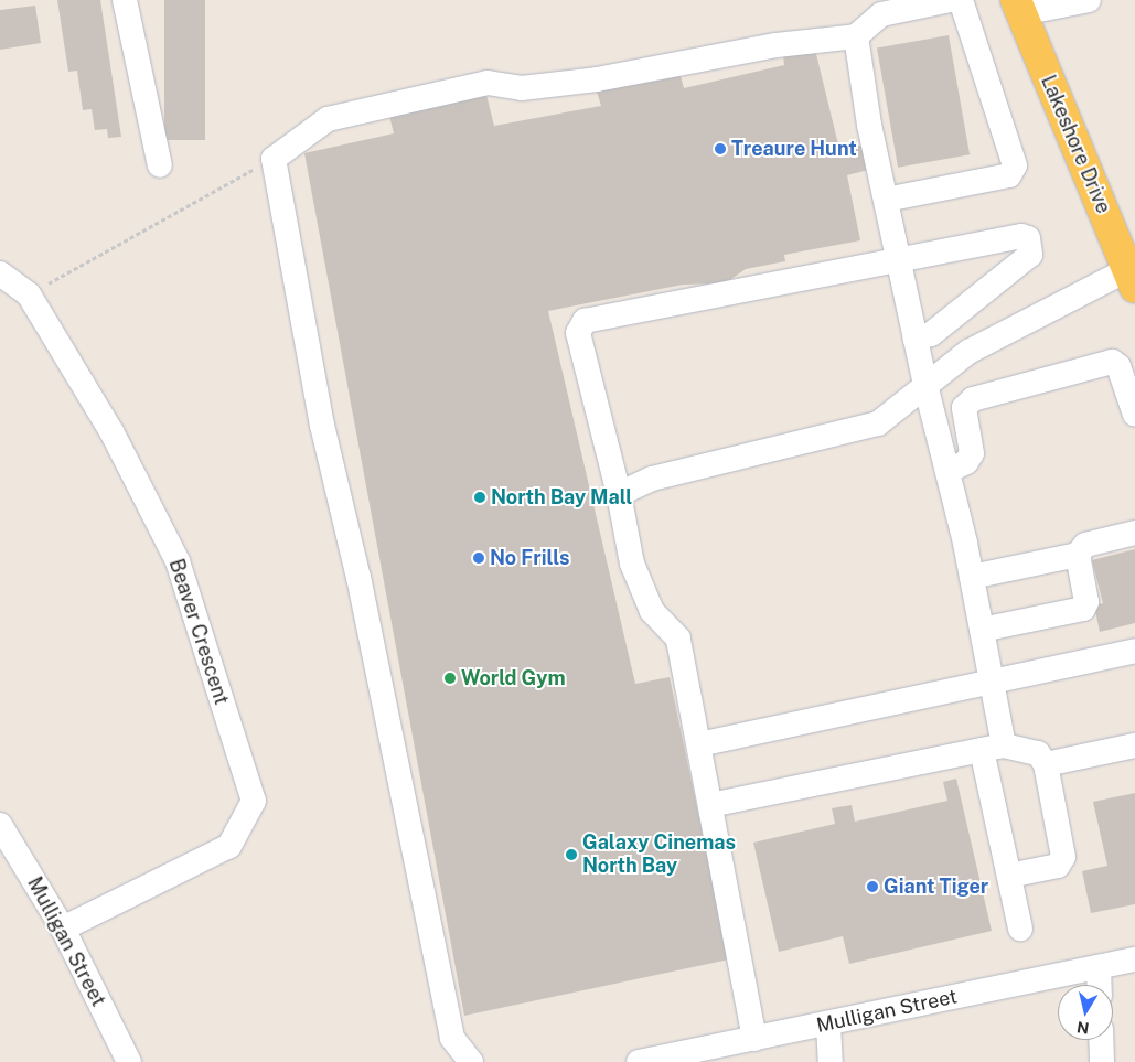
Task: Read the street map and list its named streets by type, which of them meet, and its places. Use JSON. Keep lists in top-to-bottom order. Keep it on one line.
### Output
{"streets":{"main road":["Lakeshore Drive"],"street":["Beaver Crescent","Mulligan Street"]},"crossings":[["Beaver Crescent","Mulligan Street"]],"places":["Treaure Hunt","North Bay Mall","No Frills","World Gym","Galaxy Cinemas North Bay","Giant Tiger"],"north":"bottom"}
